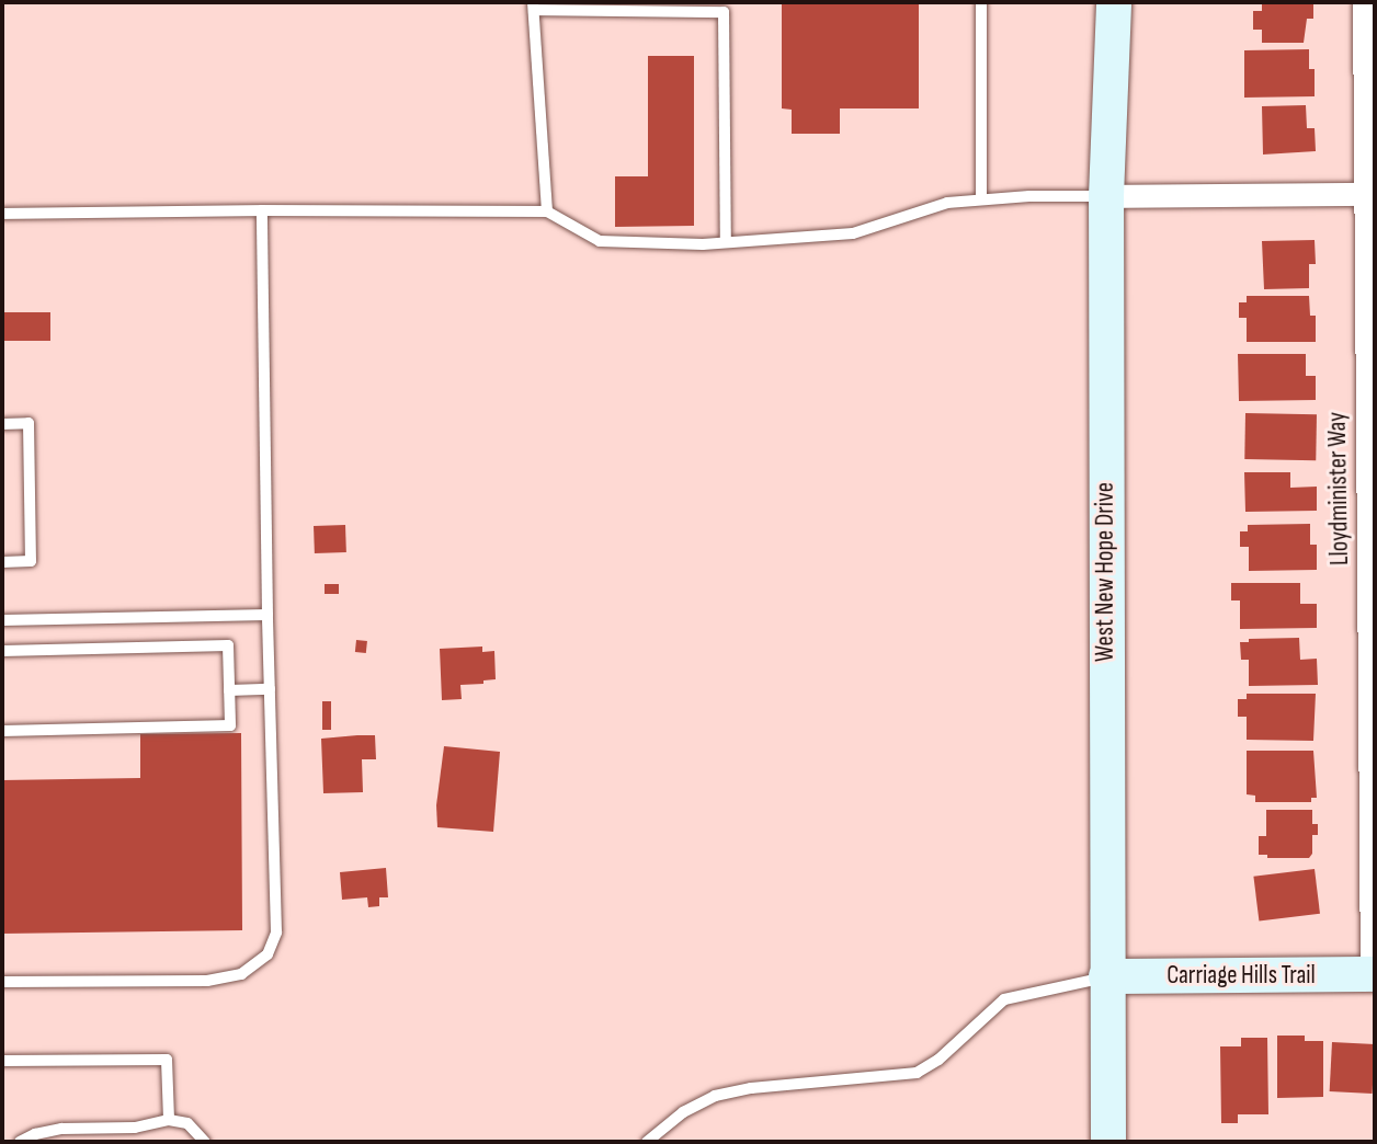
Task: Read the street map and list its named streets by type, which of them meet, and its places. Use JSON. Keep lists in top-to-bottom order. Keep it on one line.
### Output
{"streets":{"main road":["West New Hope Drive","Carriage Hills Trail"],"street":["Lloydminister Way"]},"crossings":[["Lloydminister Way","Carriage Hills Trail"],["West New Hope Drive","Carriage Hills Trail"]]}
